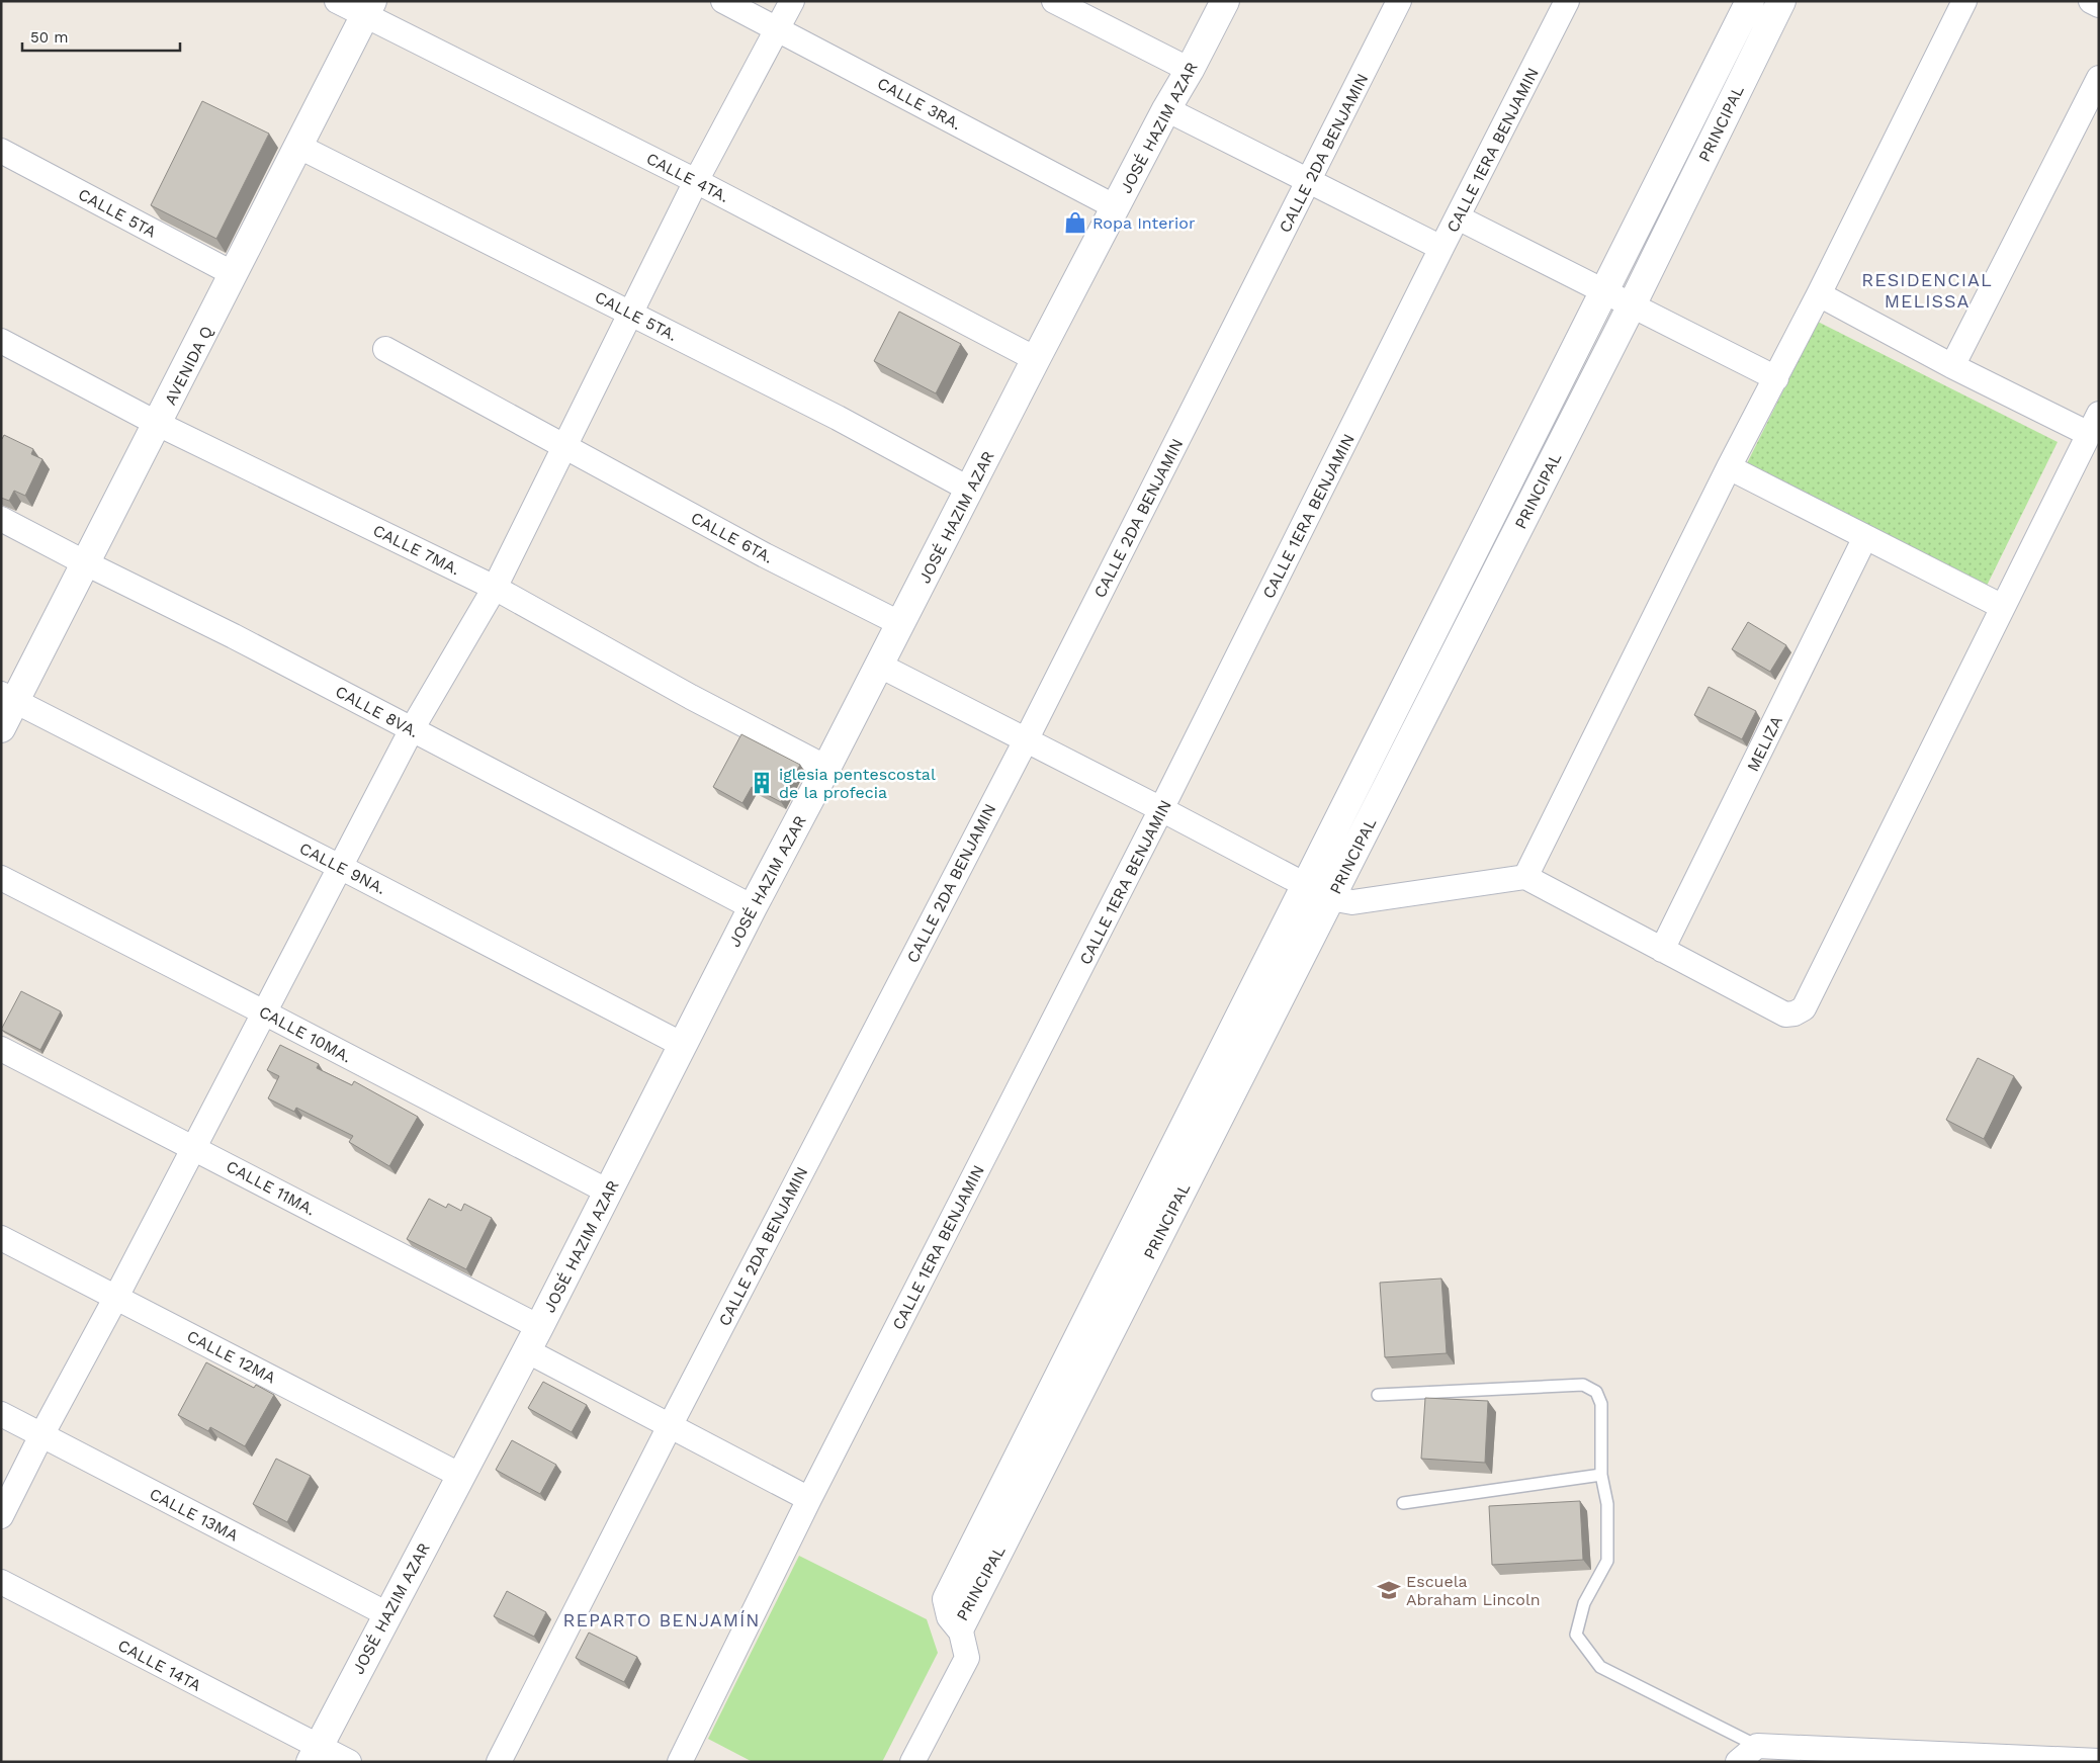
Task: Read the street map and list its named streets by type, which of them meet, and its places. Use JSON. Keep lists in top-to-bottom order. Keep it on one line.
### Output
{"streets":{"street":["CALLE 3RA.","PRINCIPAL","JOSÉ HAZIM AZAR","CALLE 1ERA BENJAMIN","CALLE 2DA BENJAMIN","CALLE 4TA.","CALLE 5TA","CALLE 5TA.","AVENIDA Q","CALLE 6TA.","CALLE 7MA.","CALLE 8VA.","MELIZA","CALLE 9NA.","CALLE 10MA.","CALLE 11MA.","CALLE 12MA","CALLE 13MA","CALLE 14TA"]},"crossings":[["CALLE 3RA.","JOSÉ HAZIM AZAR"],["JOSÉ HAZIM AZAR","CALLE 4TA."],["JOSÉ HAZIM AZAR","CALLE 5TA."],["JOSÉ HAZIM AZAR","CALLE 6TA."],["JOSÉ HAZIM AZAR","CALLE 7MA."],["JOSÉ HAZIM AZAR","CALLE 8VA."],["JOSÉ HAZIM AZAR","CALLE 9NA."],["JOSÉ HAZIM AZAR","CALLE 10MA."],["JOSÉ HAZIM AZAR","CALLE 11MA."],["JOSÉ HAZIM AZAR","CALLE 12MA"],["JOSÉ HAZIM AZAR","CALLE 13MA"],["JOSÉ HAZIM AZAR","CALLE 14TA"],["CALLE 1ERA BENJAMIN","CALLE 11MA."],["CALLE 2DA BENJAMIN","CALLE 11MA."],["CALLE 4TA.","AVENIDA Q"],["CALLE 5TA","AVENIDA Q"],["CALLE 5TA.","AVENIDA Q"],["AVENIDA Q","CALLE 7MA."],["AVENIDA Q","CALLE 8VA."],["AVENIDA Q","CALLE 9NA."]],"districts":["RESIDENCIAL MELISSA","REPARTO BENJAMÍN"],"places":{"shop":["Ropa Interior"],"building":["iglesia pentescostal de la profecia"],"school or university":["Escuela Abraham Lincoln"]},"scale_bar":"50 m"}
